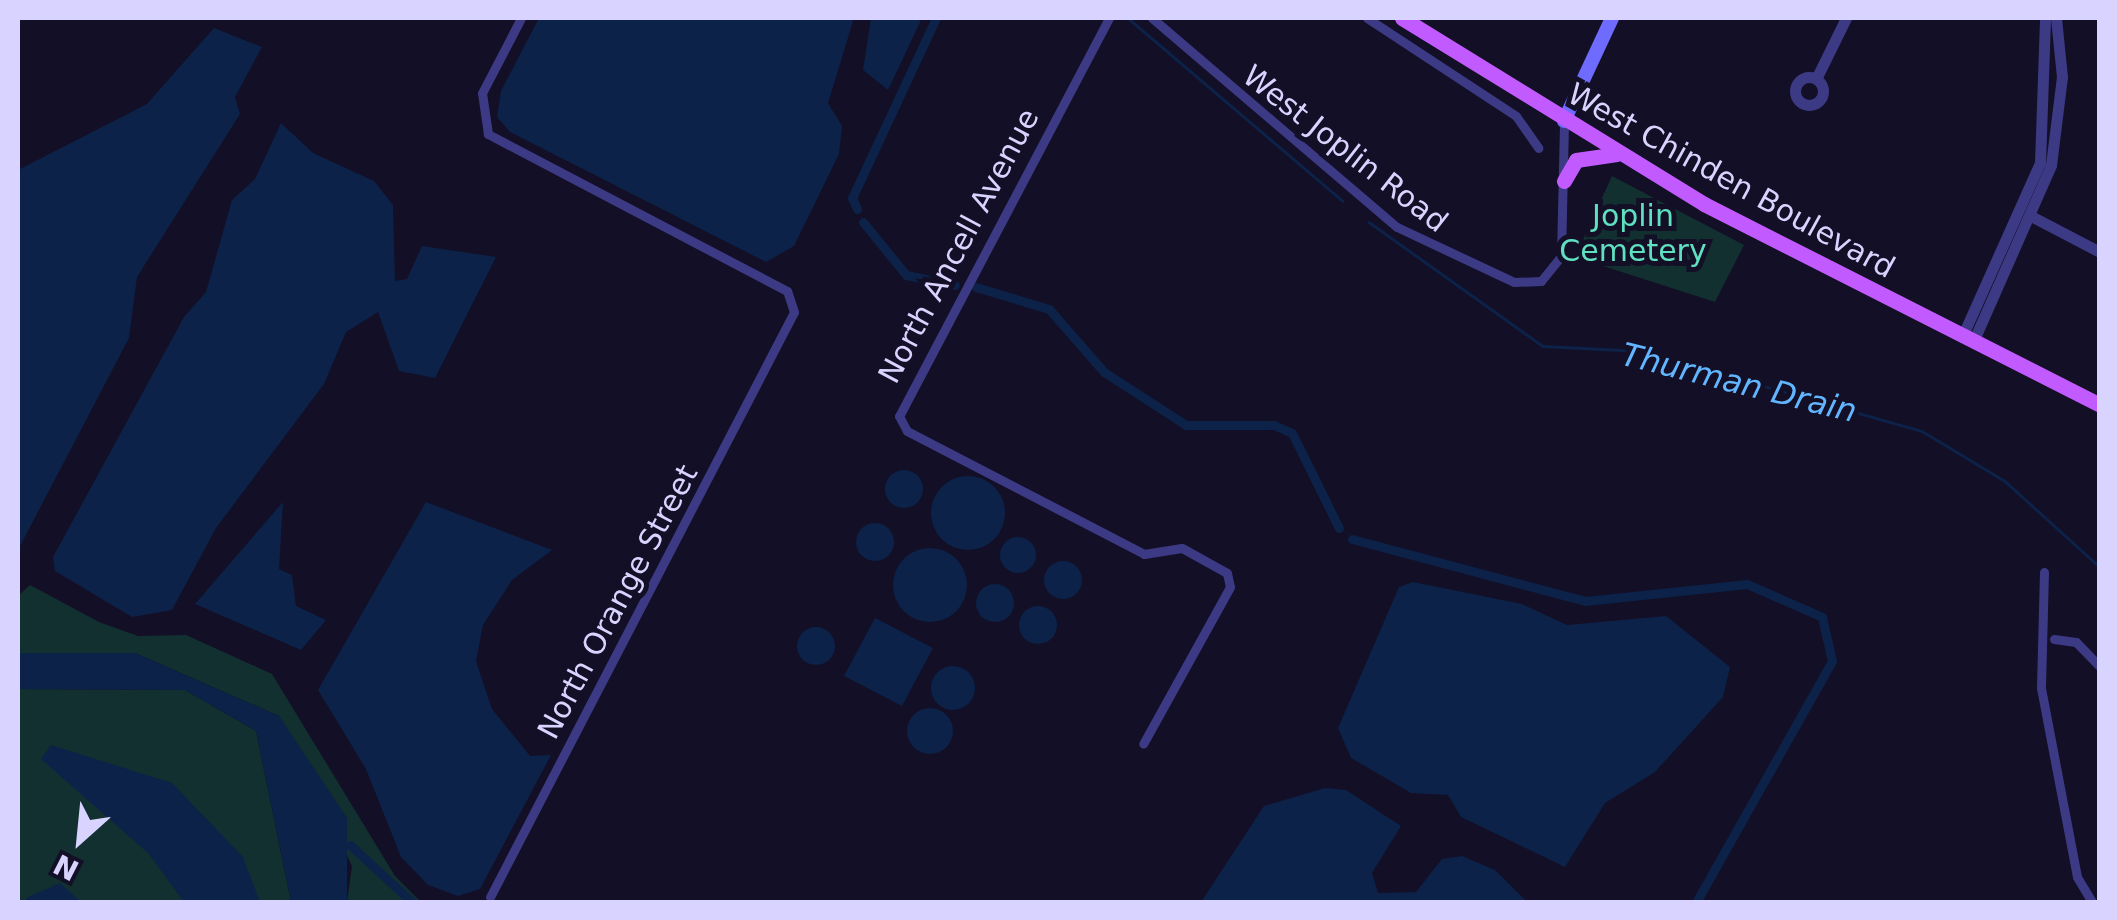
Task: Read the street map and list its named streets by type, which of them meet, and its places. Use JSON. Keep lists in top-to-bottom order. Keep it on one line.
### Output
{"streets":{"main road":["West Chinden Boulevard"],"street":["West Joplin Road","North Ancell Avenue","North Orange Street"]},"crossings":[["West Joplin Road","West Chinden Boulevard"]],"water":["Thurman Drain"],"parks":["Joplin Cemetery"],"north":"bottom left"}
